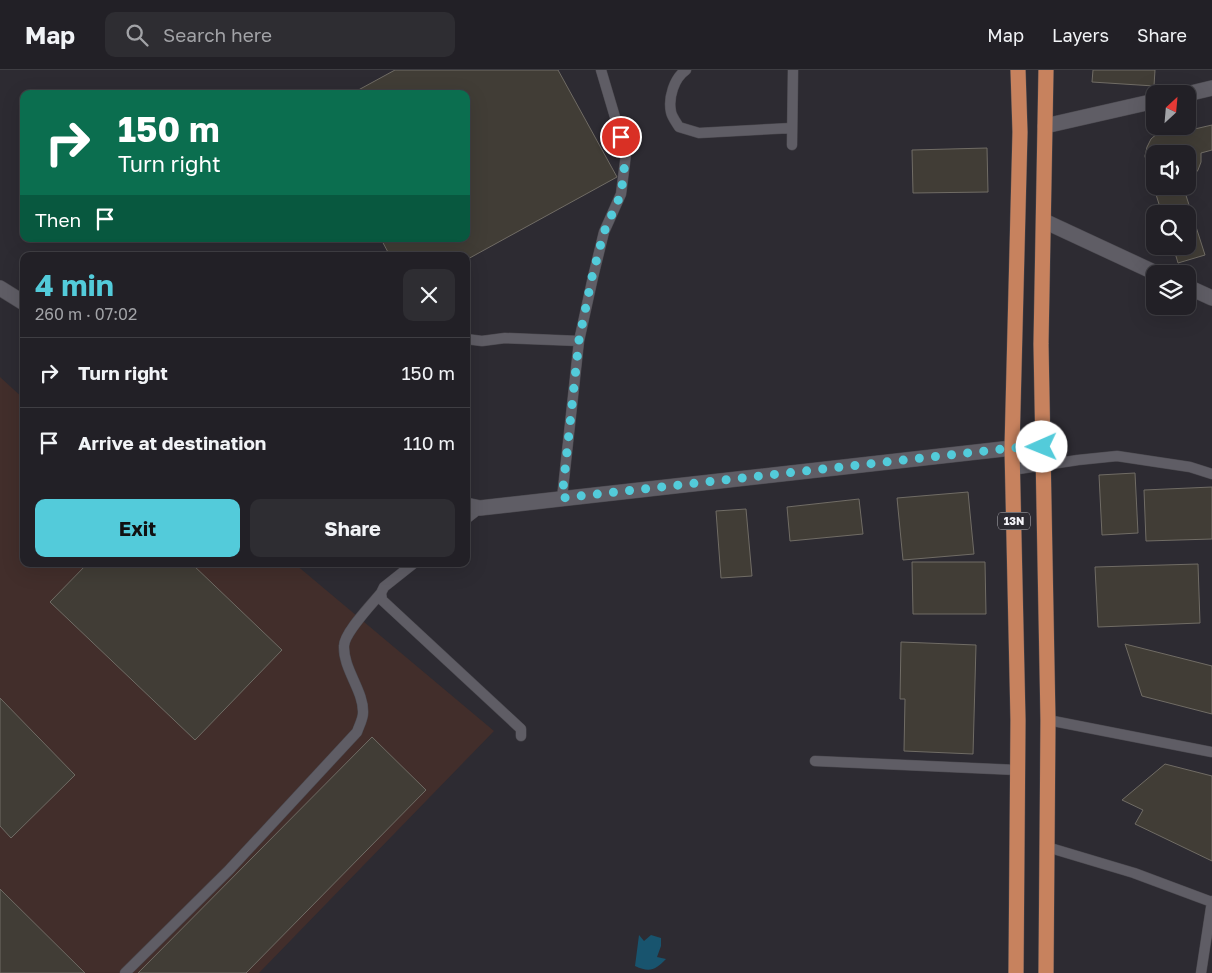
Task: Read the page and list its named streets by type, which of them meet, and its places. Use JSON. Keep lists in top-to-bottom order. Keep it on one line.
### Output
{"streets":{"highway":["13N"]},"north":"top right","page":{"header":"Map","search":"Search here","nav":["Map","Layers","Share"],"turn":["150 m","Turn right"],"then":"Then","heading":["4 min","260 m · 07:02"],"list":[{"name":"Turn right","value":"150 m"},{"name":"Arrive at destination","value":"110 m"}],"buttons":["Exit","Share"]}}
